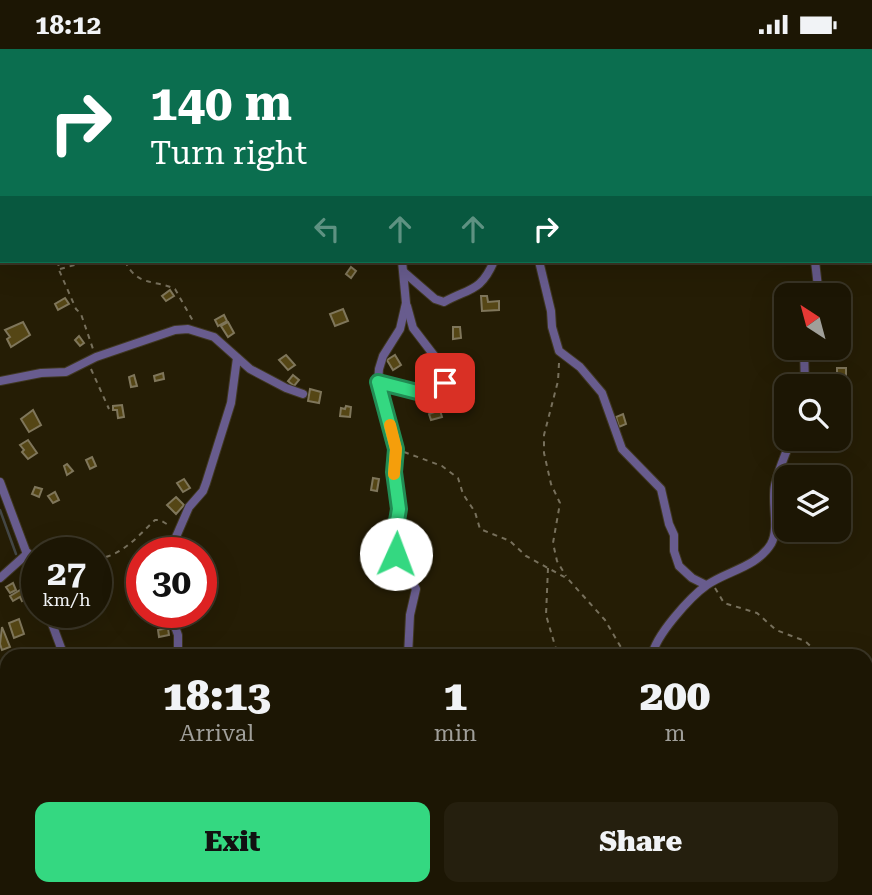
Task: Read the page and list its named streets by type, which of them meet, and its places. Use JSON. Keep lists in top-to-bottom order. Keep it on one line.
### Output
{"north":"top left","page":{"status":"18:12","turn":["140 m","Turn right"],"speed":"27 km/h","limit":"30","eta":["18:13","Arrival","1","min","200","m"],"buttons":["Exit","Share"]}}
